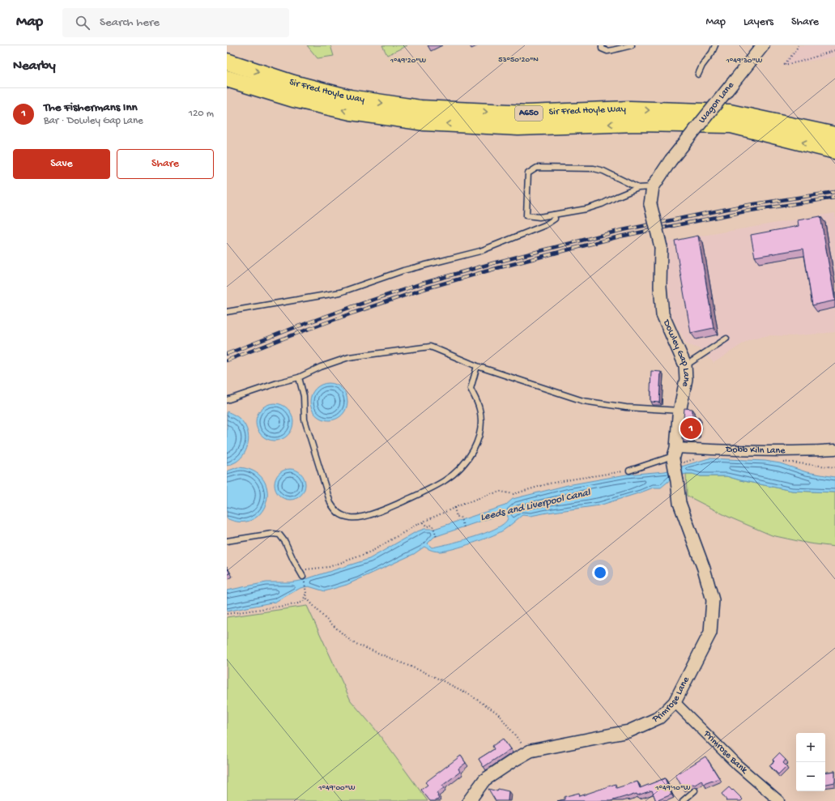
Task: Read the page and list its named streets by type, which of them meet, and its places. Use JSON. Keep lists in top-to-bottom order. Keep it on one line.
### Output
{"streets":{"highway":["Sir Fred Hoyle Way","A650"],"street":["Wagon Lane","Dowley Gap Lane","Dobb Kiln Lane","Primrose Lane","Primrose Bank"]},"crossings":[["Wagon Lane","Dowley Gap Lane"],["Dowley Gap Lane","Dobb Kiln Lane"],["Dowley Gap Lane","Primrose Lane"],["Dobb Kiln Lane","Primrose Lane"],["Primrose Lane","Primrose Bank"]],"water":["Leeds and Liverpool Canal"],"page":{"header":"Map","search":"Search here","nav":["Map","Layers","Share"],"heading":"Nearby","list":[{"mark":"1","name":"The Fishermans Inn","note":"Bar · Dowley Gap Lane","value":"120 m"}],"buttons":["Save","Share"],"pins":"1","map_buttons":["+","−"]},"coordinates":["53°50'20\"N","1°49'20\"W","1°49'30\"W","1°49'00\"W","1°49'10\"W"]}
